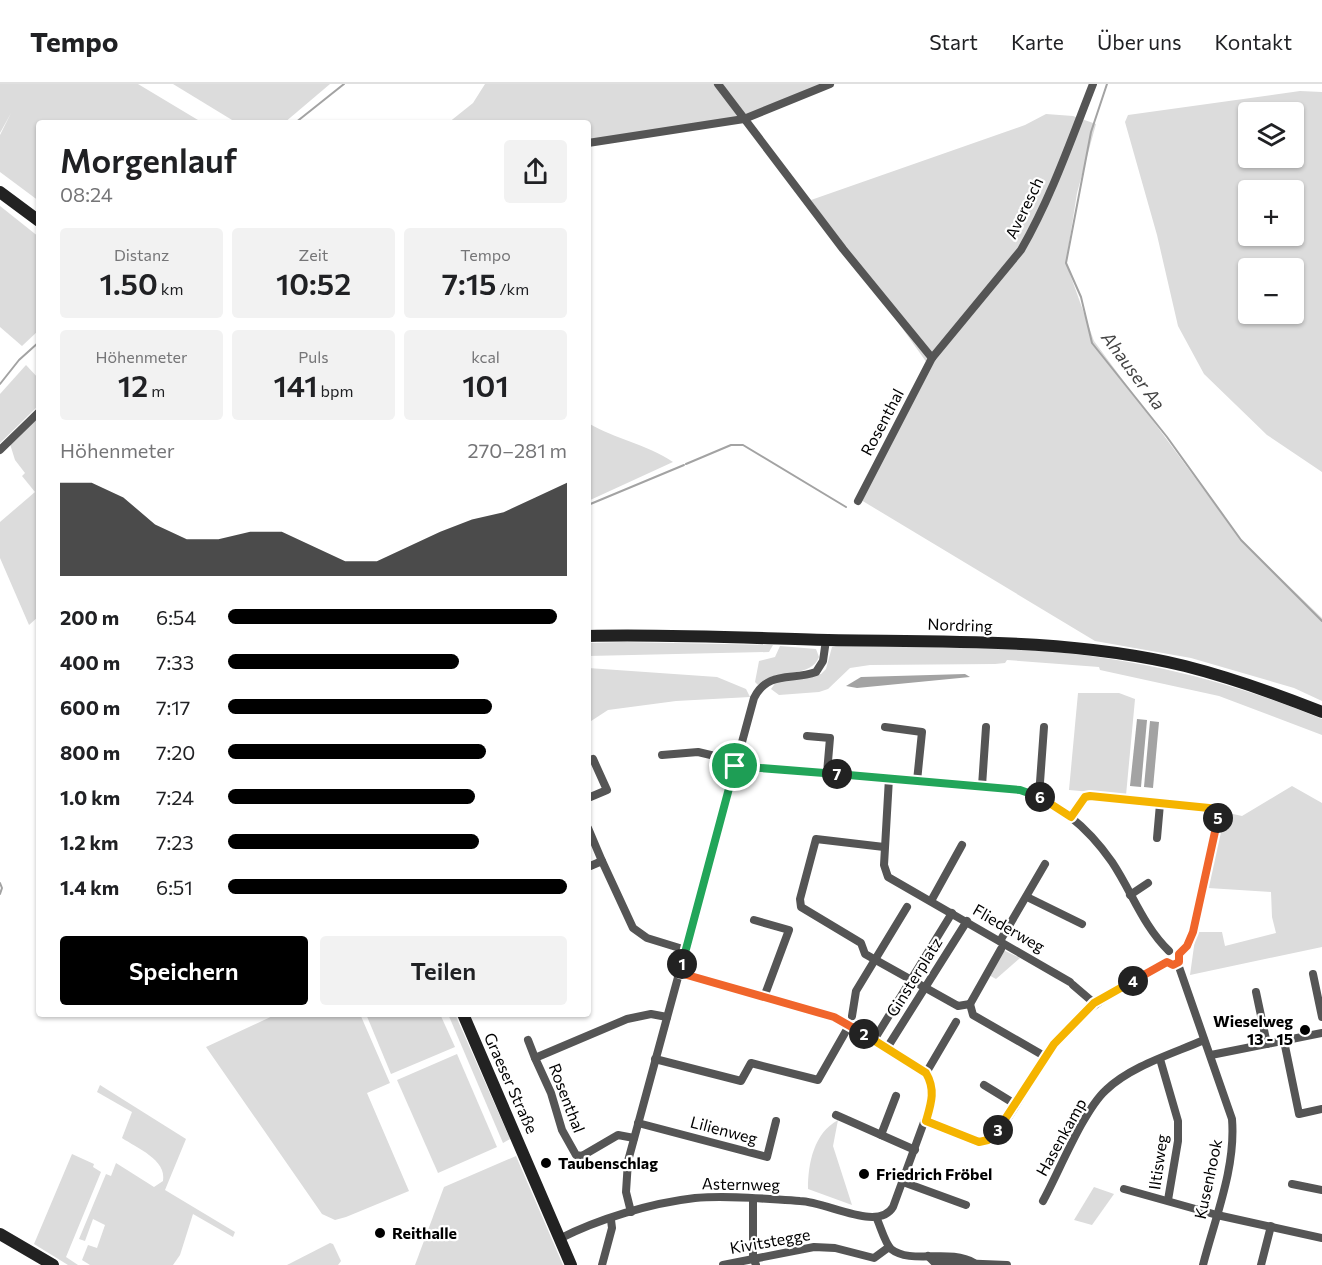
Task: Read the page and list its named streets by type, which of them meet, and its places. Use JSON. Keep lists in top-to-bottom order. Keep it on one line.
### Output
{"streets":{"main road":["Nordring","Graeser Straße"],"street":["Averesch","Rosenthal","Fliederweg","Ginsterplatz","Lilienweg","Hasenkamp","Iltisweg","Kusenhook","Asternweg","Kivitstegge"]},"crossings":[["Averesch","Rosenthal"],["Fliederweg","Ginsterplatz"],["Graeser Straße","Asternweg"],["Hasenkamp","Iltisweg"],["Hasenkamp","Kusenhook"]],"water":["Ahauser Aa"],"places":["Wieselweg 13 - 15","Taubenschlag","Friedrich Fröbel","Reithalle"],"page":{"header":"Tempo","nav":["Start","Karte","Über uns","Kontakt"],"map_buttons":["+","−"],"heading":["Morgenlauf","08:24"],"stats":[["Distanz","1.50 km"],["Zeit","10:52"],["Tempo","7:15 /km"],["Höhenmeter","12 m"],["Puls","141 bpm"],["kcal","101"]],"chart":["Höhenmeter","270–281 m"],"list":[{"name":"200 m","note":"6:54"},{"name":"400 m","note":"7:33"},{"name":"600 m","note":"7:17"},{"name":"800 m","note":"7:20"},{"name":"1.0 km","note":"7:24"},{"name":"1.2 km","note":"7:23"},{"name":"1.4 km","note":"6:51"}],"pins":["7","6","5","1","4","2","3"],"buttons":["Speichern","Teilen"]}}
